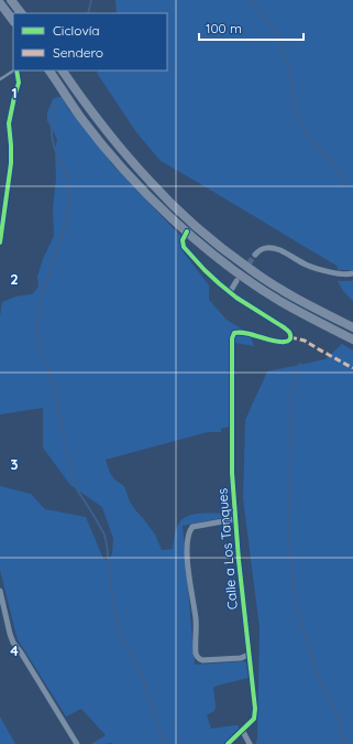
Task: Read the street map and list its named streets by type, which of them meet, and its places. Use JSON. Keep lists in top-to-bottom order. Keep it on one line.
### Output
{"streets":{"street":["Calle a Los Tanques"]},"legend":["Ciclovía","Sendero"],"scale_bar":"100 m","grid":{"rows":["1","2","3","4"]}}
